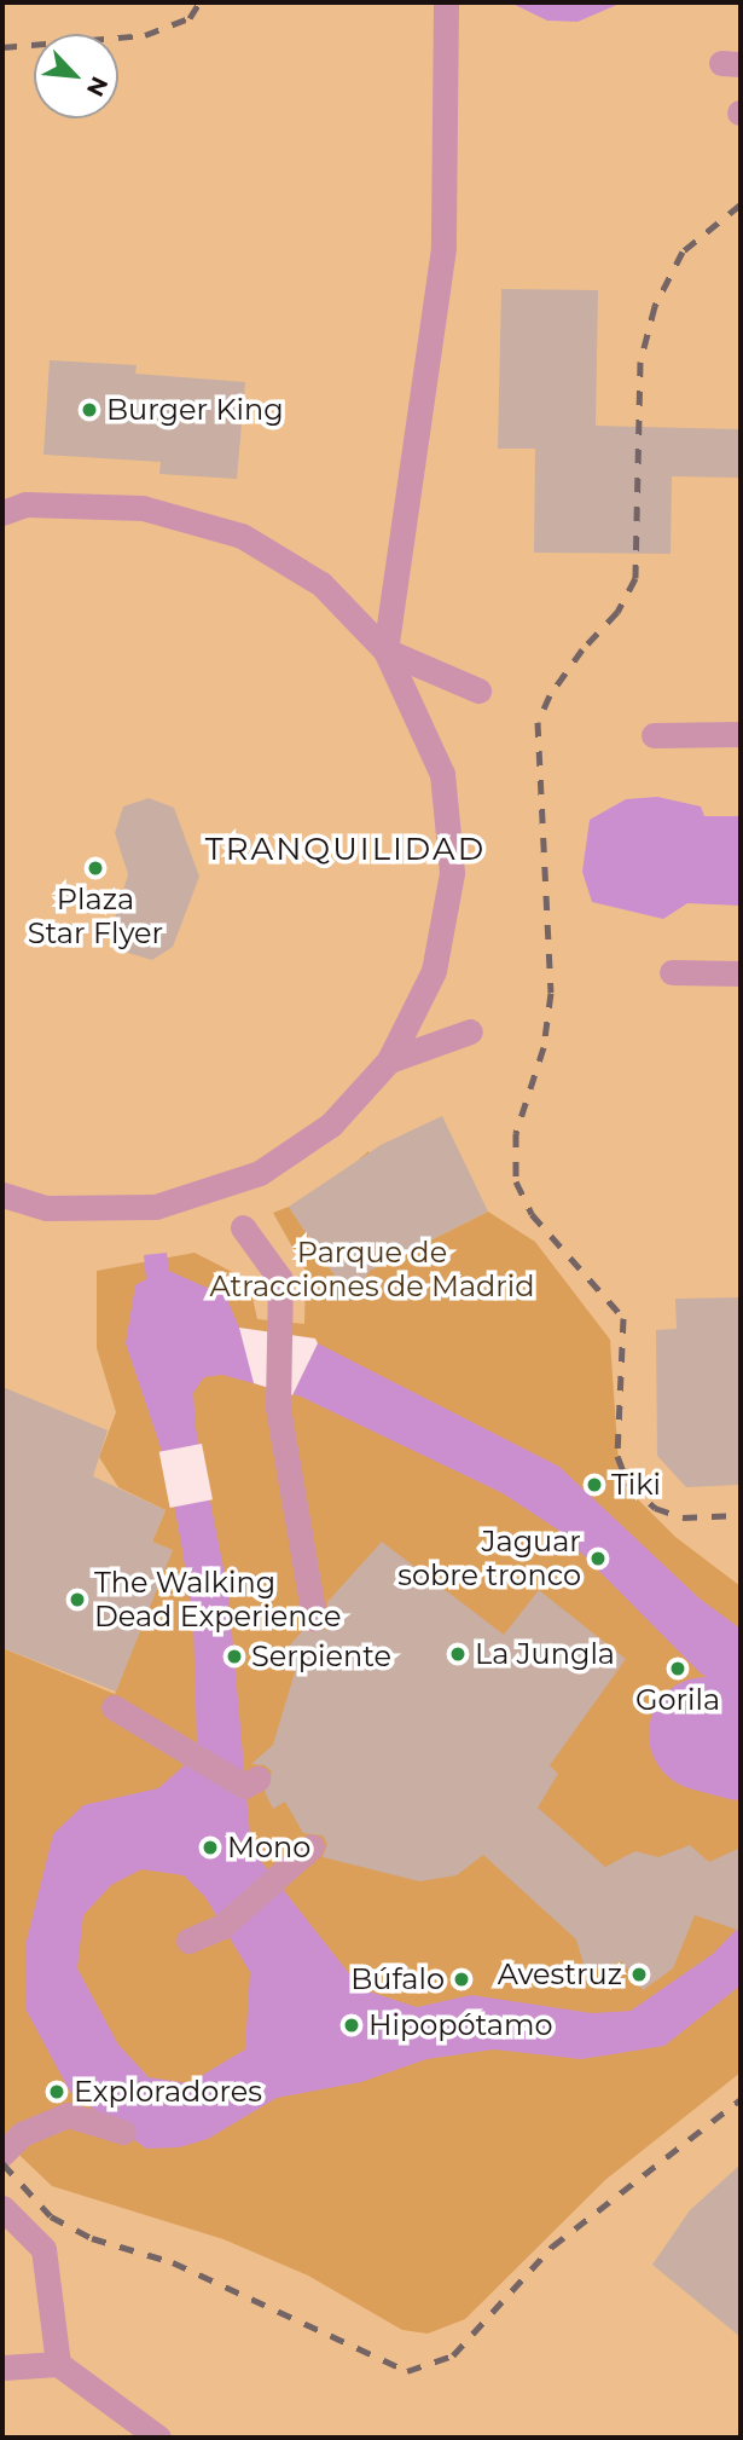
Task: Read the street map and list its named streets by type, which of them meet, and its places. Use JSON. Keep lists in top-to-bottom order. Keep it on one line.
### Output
{"districts":["TRANQUILIDAD"],"parks":["Parque de Atracciones de Madrid"],"places":["Burger King","Plaza Star Flyer","Tiki","Jaguar sobre tronco","The Walking Dead Experience","La Jungla","Serpiente","Gorila","Mono","Avestruz","Búfalo","Hipopótamo","Exploradores"],"north":"bottom right"}
